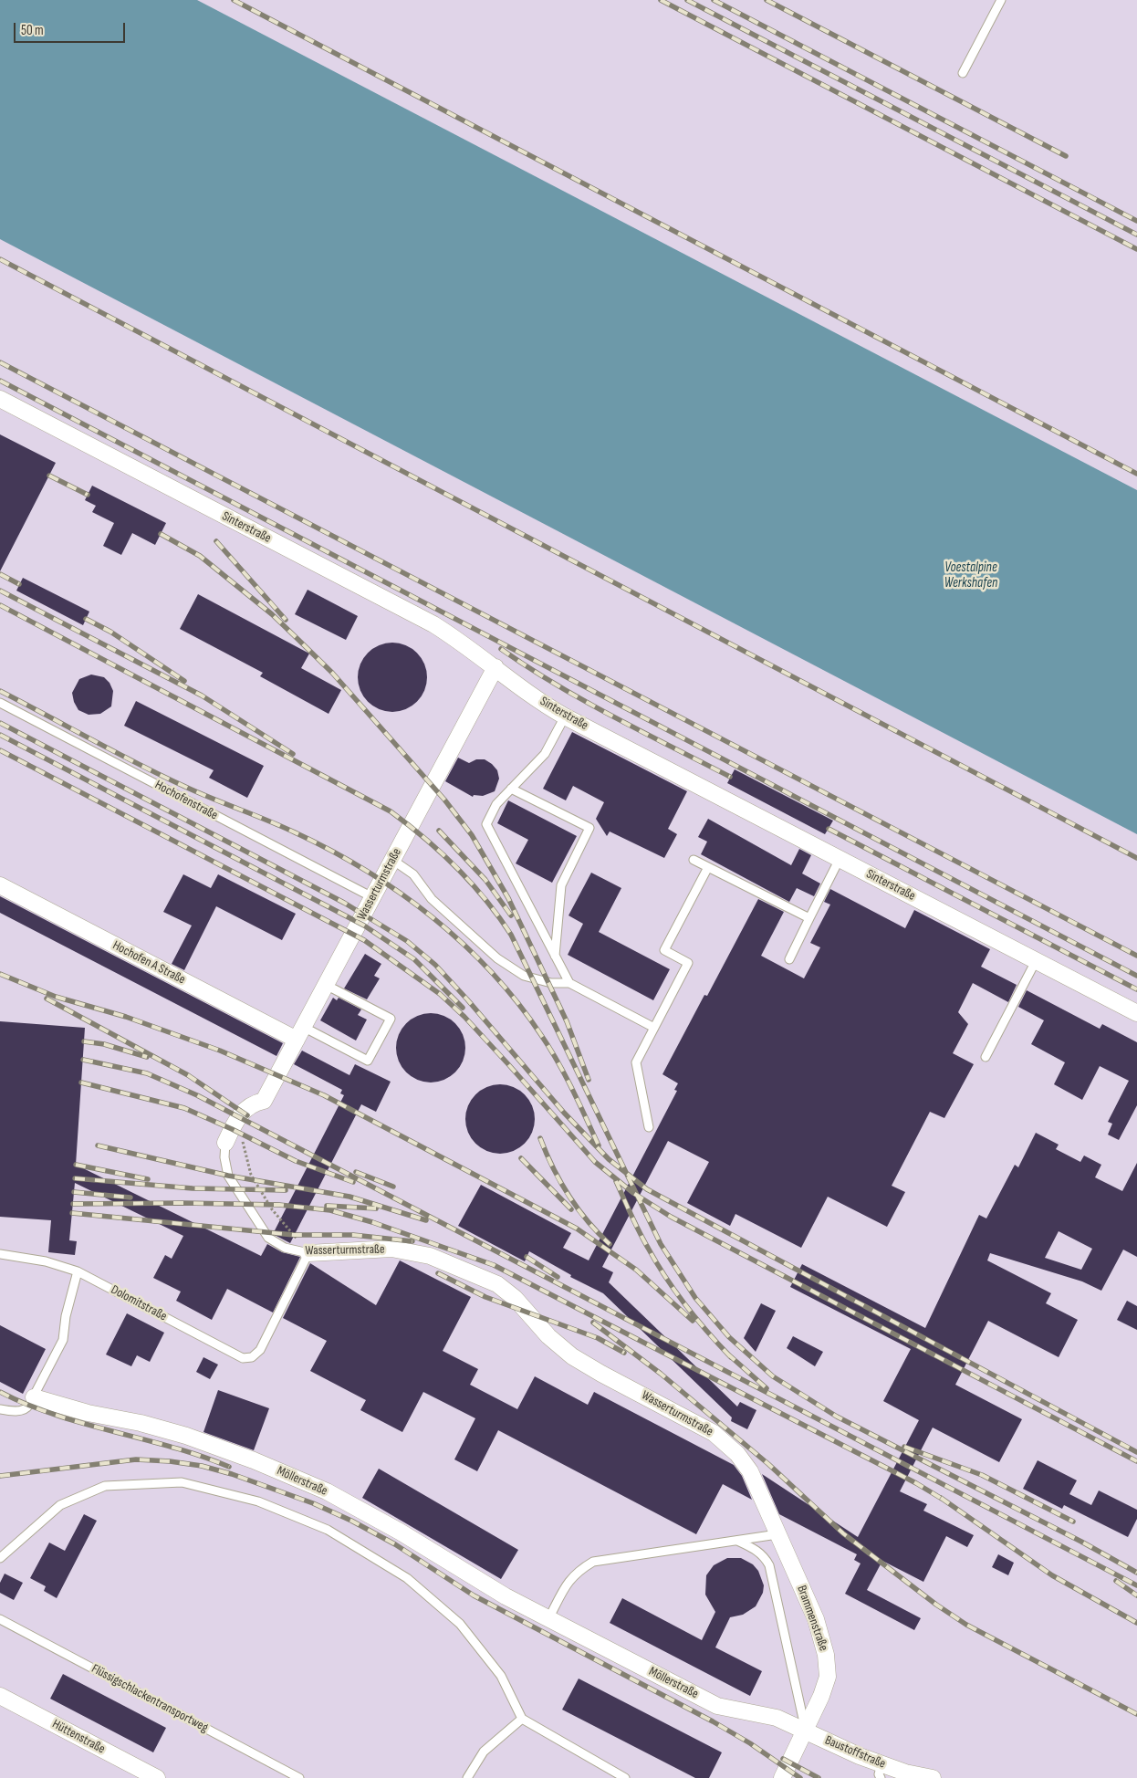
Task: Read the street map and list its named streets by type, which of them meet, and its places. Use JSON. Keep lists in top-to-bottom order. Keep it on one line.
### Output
{"streets":{"street":["Sinterstraße","Wasserturmstraße","Hochofen A Straße","Möllerstraße","Brammenstraße","Hüttenstraße","Baustoffstraße"],"lane":["Hochofenstraße","Dolomitstraße","Flüssigschlackentransportweg"]},"crossings":[["Sinterstraße","Wasserturmstraße"],["Hochofenstraße","Wasserturmstraße"],["Wasserturmstraße","Hochofen A Straße"],["Wasserturmstraße","Dolomitstraße"],["Wasserturmstraße","Brammenstraße"],["Möllerstraße","Brammenstraße"],["Möllerstraße","Baustoffstraße"],["Brammenstraße","Baustoffstraße"]],"water":["Voestalpine Werkshafen"],"scale_bar":"50 m"}
